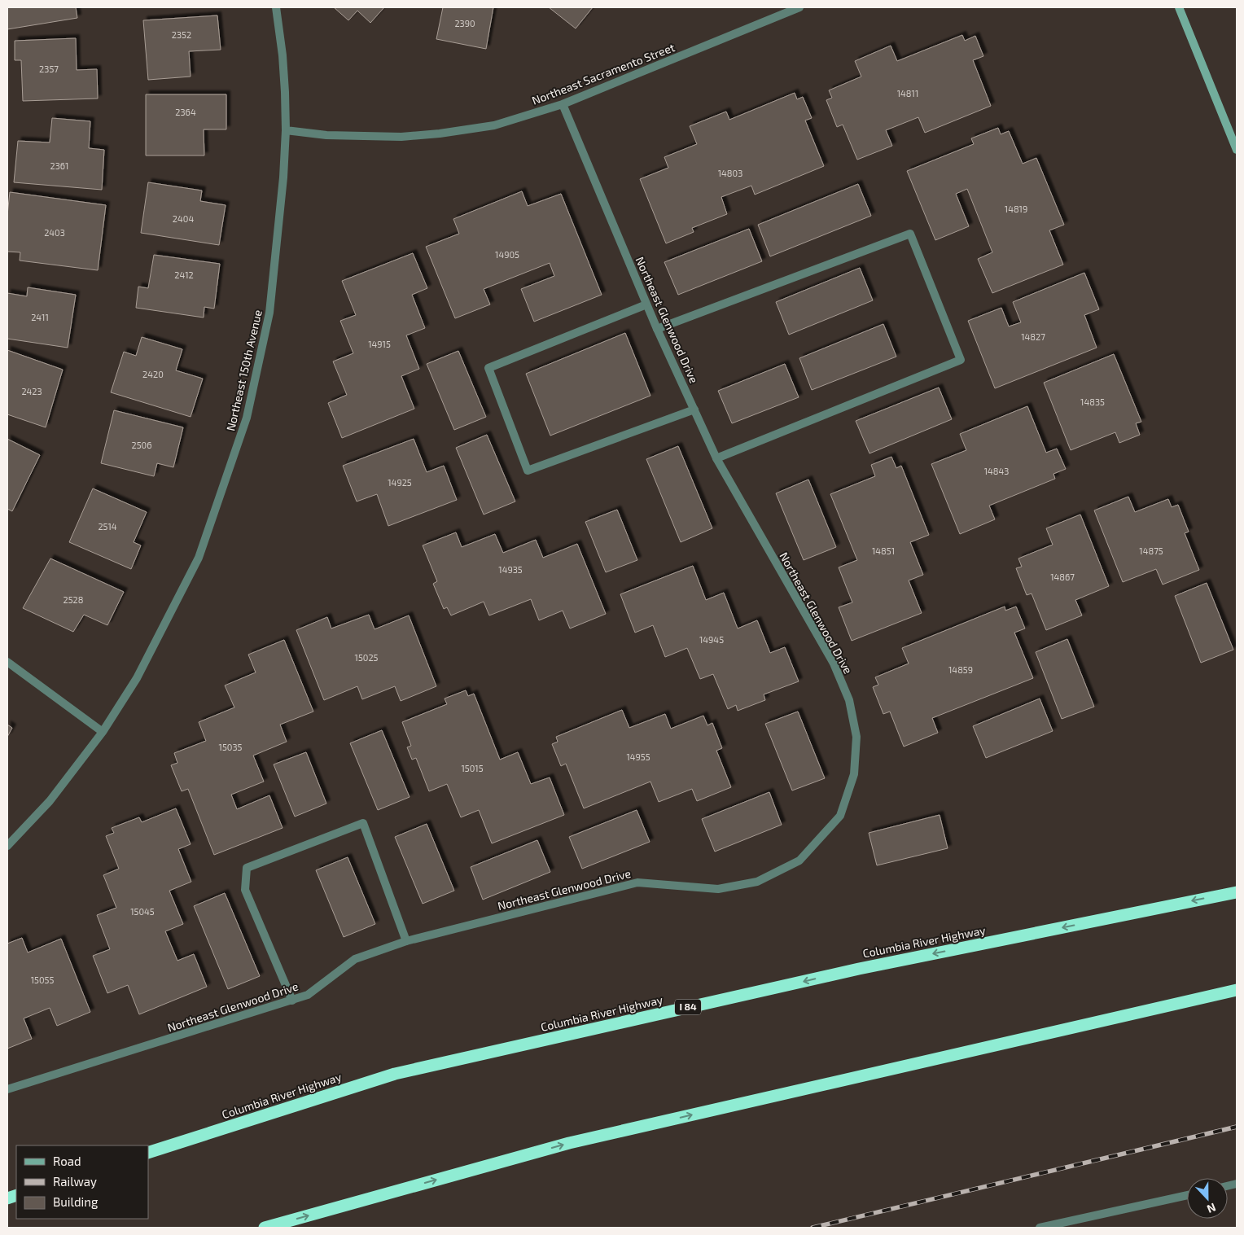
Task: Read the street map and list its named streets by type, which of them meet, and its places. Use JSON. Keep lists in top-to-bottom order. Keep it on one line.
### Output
{"streets":{"highway":["Columbia River Highway","I 84"],"street":["Northeast Sacramento Street","Northeast Glenwood Drive","Northeast 150th Avenue"]},"crossings":[["Northeast Sacramento Street","Northeast Glenwood Drive"],["Northeast Sacramento Street","Northeast 150th Avenue"]],"house_numbers":["2390","2352","2357","14811","2364","2361","14803","14819","2404","2403","14905","2412","2411","14827","14915","2420","2423","14835","2506","14843","14925","2514","14851","14875","14935","14867","2528","14945","15025","14859","15035","14955","15015","15045","15055"],"legend":["Road","Railway","Building"],"north":"bottom"}
